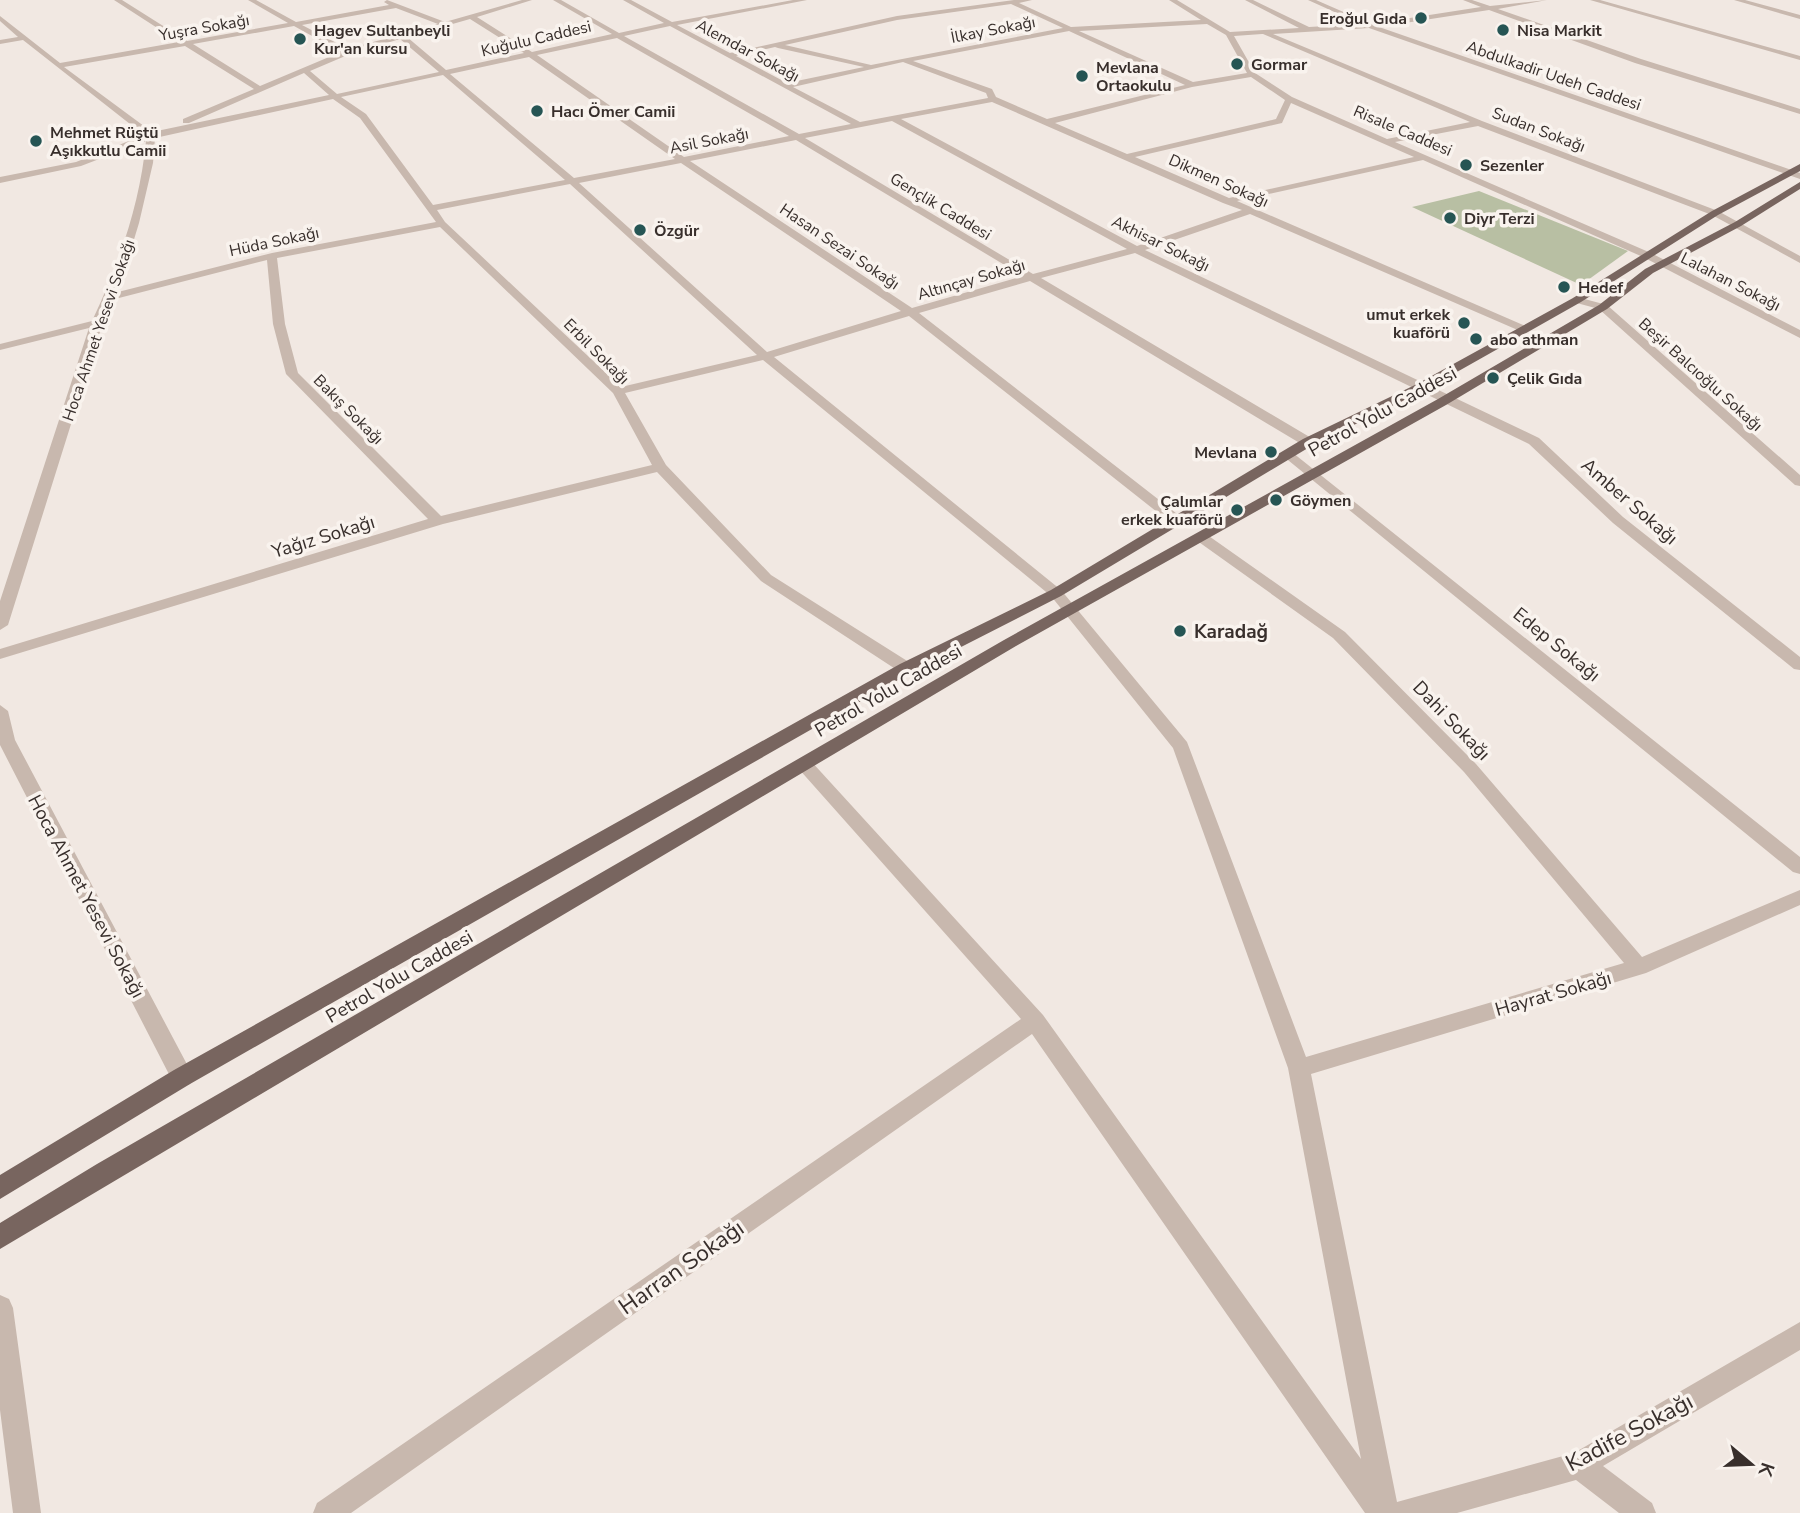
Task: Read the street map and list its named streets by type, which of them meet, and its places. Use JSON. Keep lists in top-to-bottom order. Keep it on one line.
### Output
{"streets":{"main road":["Petrol Yolu Caddesi"],"street":["Yuşra Sokağı","İlkay Sokağı","Kuğulu Caddesi","Alemdar Sokağı","Abdulkadir Udeh Caddesi","Sudan Sokağı","Risale Caddesi","Asil Sokağı","Dikmen Sokağı","Gençlik Caddesi","Hüda Sokağı","Akhisar Sokağı","Hasan Sezai Sokağı","Altınçay Sokağı","Lalahan Sokağı","Hoca Ahmet Yesevi Sokağı","Erbil Sokağı","Beşir Balcıoğlu Sokağı","Bakış Sokağı","Amber Sokağı","Yağız Sokağı","Edep Sokağı","Dahi Sokağı","Hayrat Sokağı","Harran Sokağı","Kadife Sokağı"]},"crossings":[["İlkay Sokağı","Alemdar Sokağı"],["İlkay Sokağı","Risale Caddesi"],["İlkay Sokağı","Dikmen Sokağı"],["Kuğulu Caddesi","Alemdar Sokağı"],["Kuğulu Caddesi","Gençlik Caddesi"],["Kuğulu Caddesi","Hasan Sezai Sokağı"],["Kuğulu Caddesi","Hoca Ahmet Yesevi Sokağı"],["Kuğulu Caddesi","Erbil Sokağı"],["Alemdar Sokağı","Asil Sokağı"],["Abdulkadir Udeh Caddesi","Petrol Yolu Caddesi"],["Sudan Sokağı","Petrol Yolu Caddesi"],["Risale Caddesi","Lalahan Sokağı"],["Risale Caddesi","Petrol Yolu Caddesi"],["Asil Sokağı","Dikmen Sokağı"],["Asil Sokağı","Gençlik Caddesi"],["Asil Sokağı","Akhisar Sokağı"],["Asil Sokağı","Hasan Sezai Sokağı"],["Asil Sokağı","Erbil Sokağı"],["Dikmen Sokağı","Altınçay Sokağı"],["Dikmen Sokağı","Petrol Yolu Caddesi"],["Gençlik Caddesi","Altınçay Sokağı"],["Gençlik Caddesi","Petrol Yolu Caddesi"],["Hüda Sokağı","Hoca Ahmet Yesevi Sokağı"],["Hüda Sokağı","Erbil Sokağı"],["Hüda Sokağı","Bakış Sokağı"],["Akhisar Sokağı","Altınçay Sokağı"],["Akhisar Sokağı","Petrol Yolu Caddesi"],["Akhisar Sokağı","Amber Sokağı"],["Hasan Sezai Sokağı","Altınçay Sokağı"],["Hasan Sezai Sokağı","Petrol Yolu Caddesi"],["Altınçay Sokağı","Erbil Sokağı"],["Lalahan Sokağı","Petrol Yolu Caddesi"],["Hoca Ahmet Yesevi Sokağı","Petrol Yolu Caddesi"],["Erbil Sokağı","Petrol Yolu Caddesi"],["Erbil Sokağı","Yağız Sokağı"],["Beşir Balcıoğlu Sokağı","Petrol Yolu Caddesi"],["Bakış Sokağı","Yağız Sokağı"],["Petrol Yolu Caddesi","Amber Sokağı"],["Petrol Yolu Caddesi","Edep Sokağı"],["Petrol Yolu Caddesi","Dahi Sokağı"],["Dahi Sokağı","Hayrat Sokağı"]],"places":["Eroğul Gıda","Nisa Markit","Hagev Sultanbeyli Kur'an kursu","Gormar","Mevlana Ortaokulu","Hacı Ömer Camii","Mehmet Rüştü Aşıkkutlu Camii","Sezenler","Diyr Terzi","Özgür","Hedef","umut erkek kuaförü","abo athman","Çelik Gıda","Mevlana","Göymen","Çalımlar erkek kuaförü","Karadağ"],"north":"right"}
